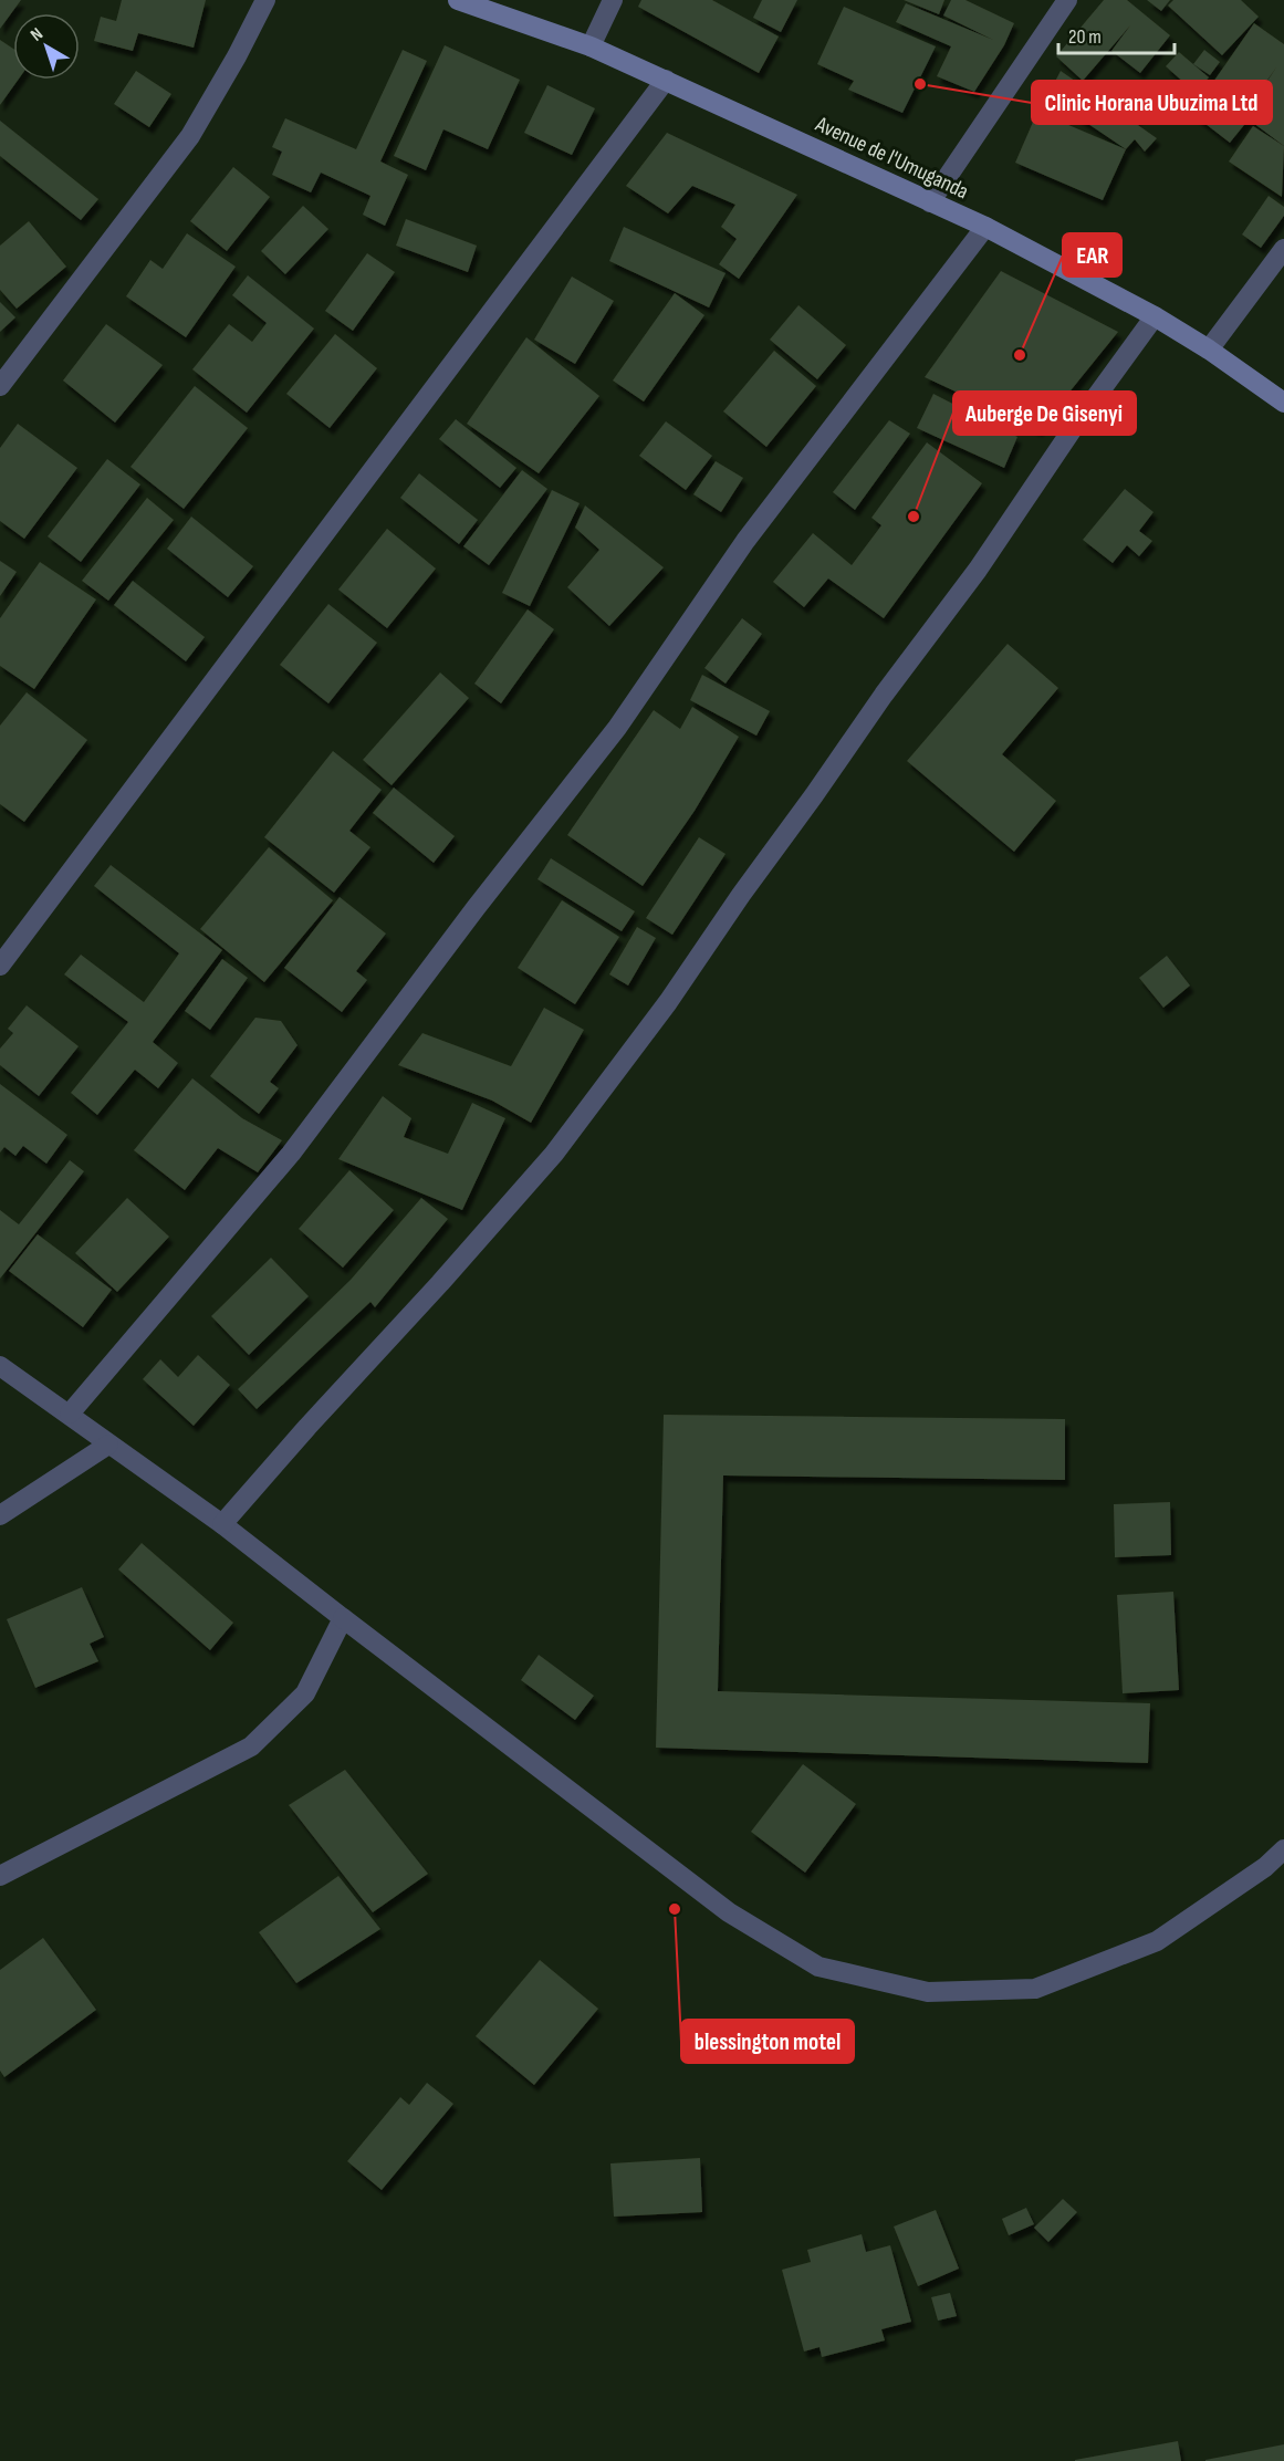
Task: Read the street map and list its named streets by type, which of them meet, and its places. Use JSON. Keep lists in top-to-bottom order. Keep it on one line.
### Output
{"streets":{"street":["Avenue de l'Umuganda"]},"places":["Clinic Horana Ubuzima Ltd","EAR","Auberge De Gisenyi","blessington motel"],"scale_bar":"20 m","north":"top left"}
